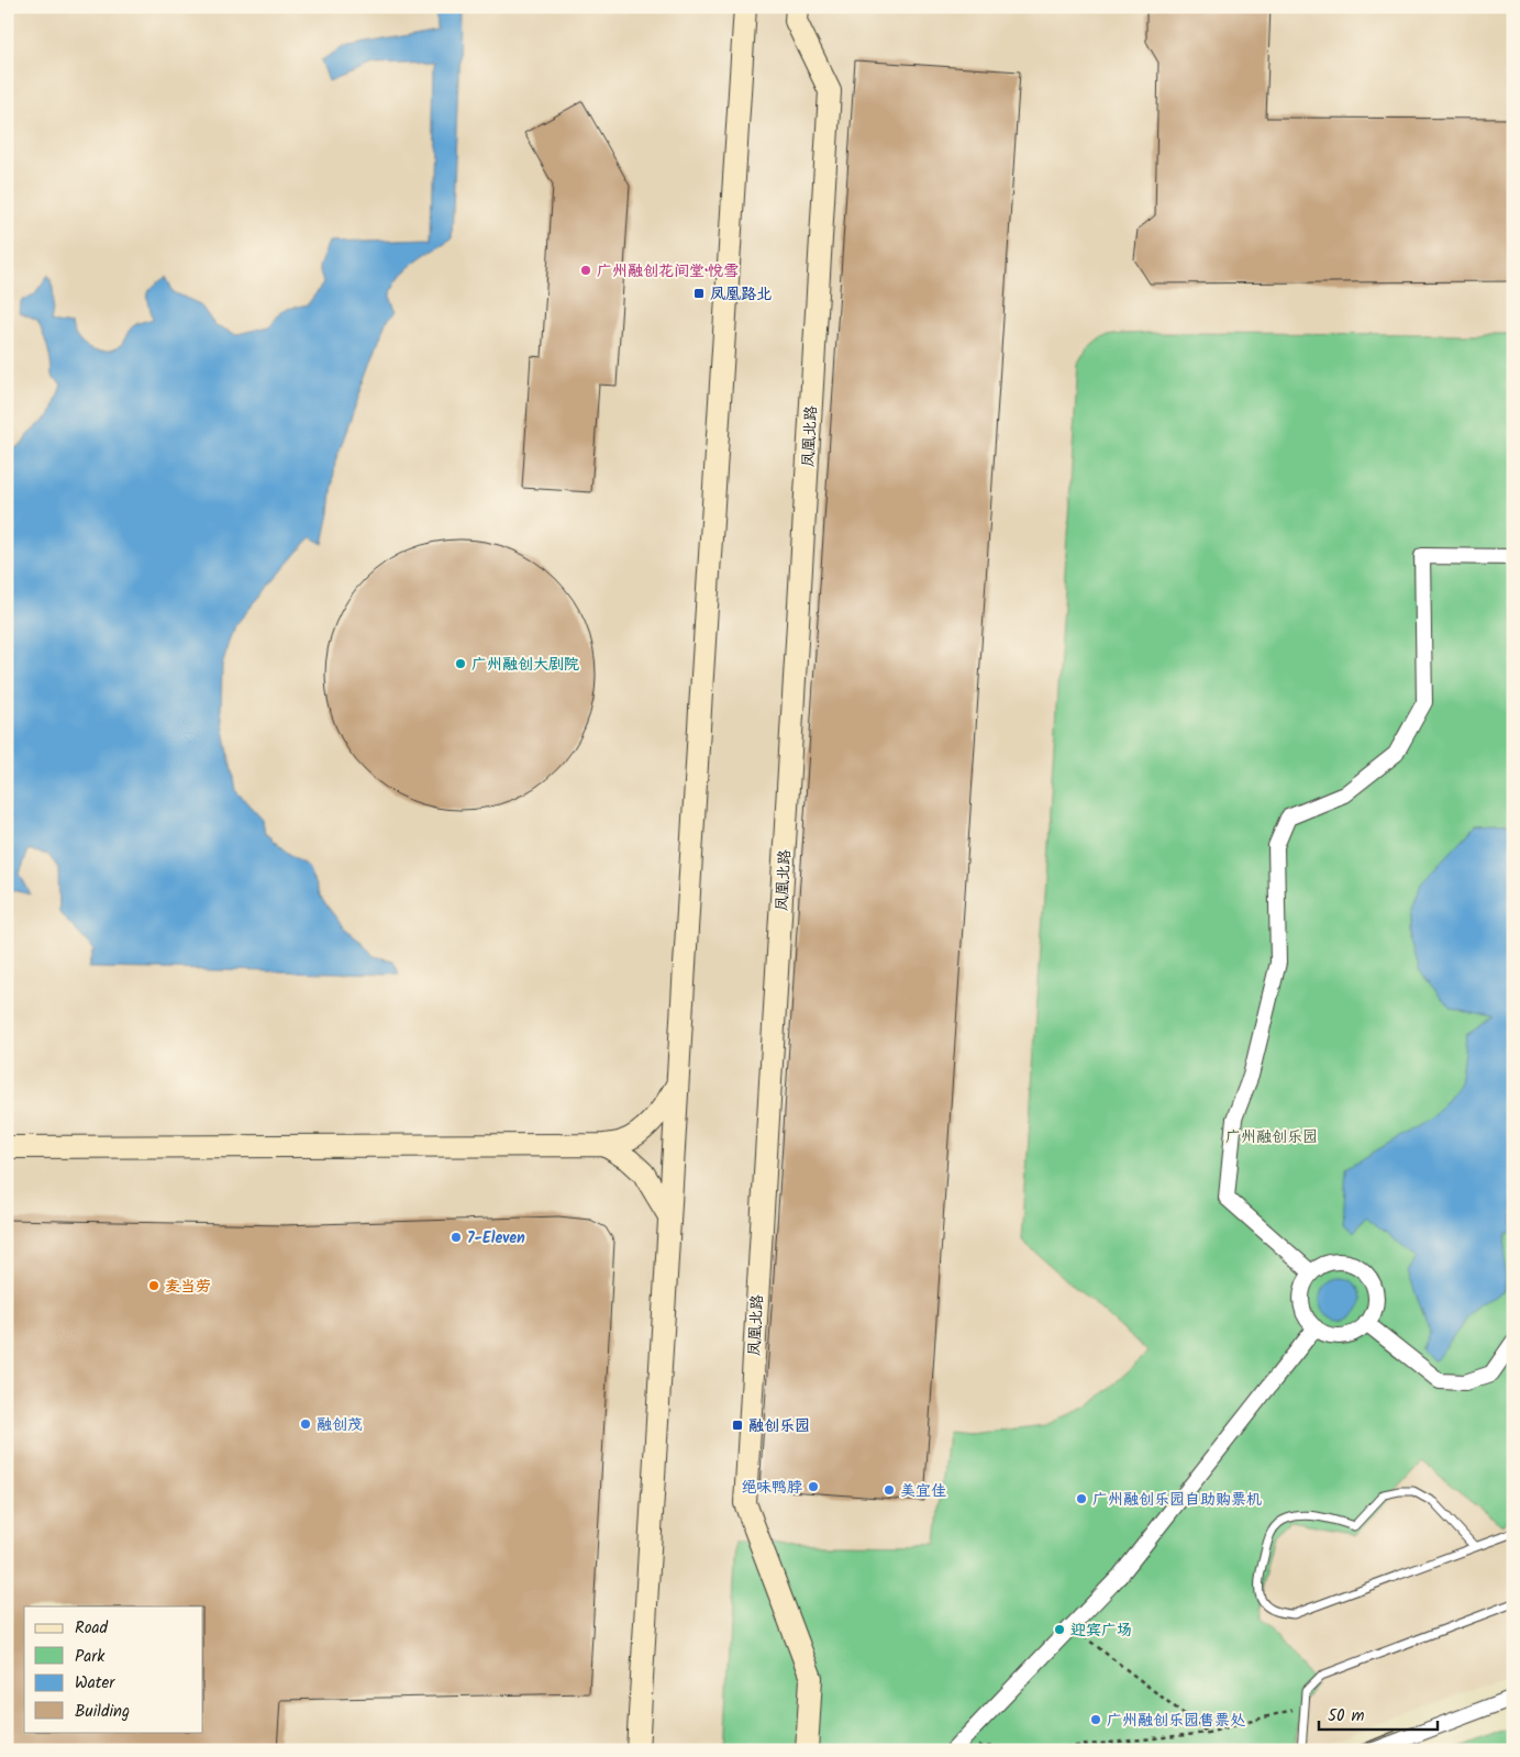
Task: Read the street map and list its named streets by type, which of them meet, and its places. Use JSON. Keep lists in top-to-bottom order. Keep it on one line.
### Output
{"streets":{"main road":["凤凰北路"]},"parks":["广州融创乐园"],"places":{"other":["广州融创花间堂·悦雪","广州融创大剧院","7-Eleven","麦当劳","融创茂","绝味鸭脖","美宜佳","广州融创乐园自助购票机","迎宾广场","广州融创乐园售票处"],"transit":["凤凰路北","融创乐园"]},"legend":["Road","Park","Water","Building"],"scale_bar":"50 m"}
